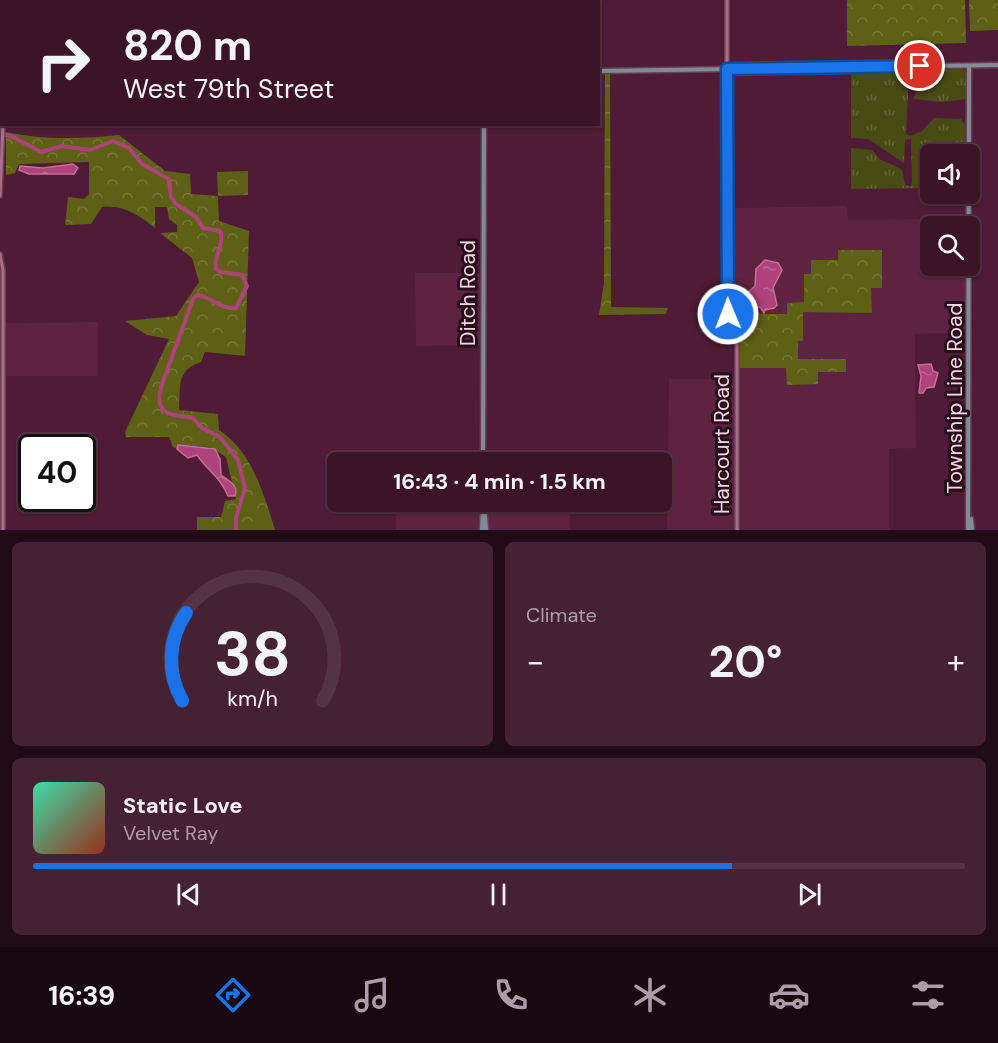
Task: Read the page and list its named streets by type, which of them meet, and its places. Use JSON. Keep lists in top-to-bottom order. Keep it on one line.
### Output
{"streets":{"main road":["Ditch Road","Township Line Road"],"street":["Harcourt Road"]},"page":{"turn":["820 m","West 79th Street"],"limit":"40","trip":"16:43 · 4 min · 1.5 km","tile":"Climate","heat":["−","20°","+"],"song":["Static Love","Velvet Ray"],"tabs":"16:39","gauge":["38","km/h"]}}
